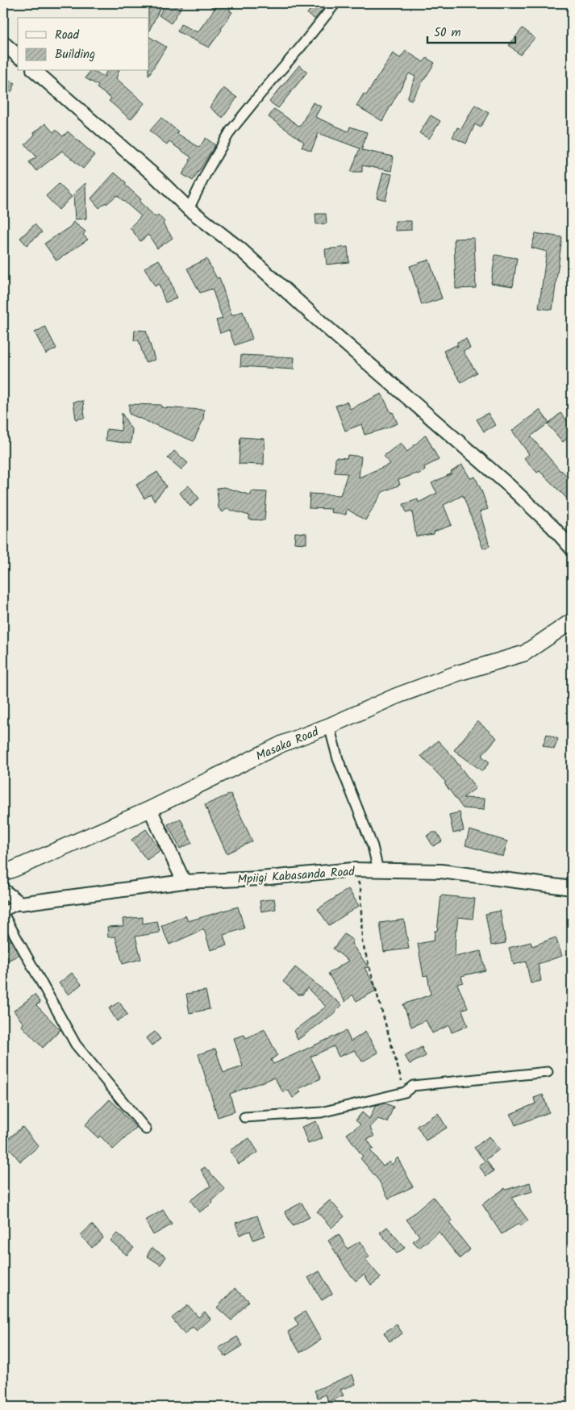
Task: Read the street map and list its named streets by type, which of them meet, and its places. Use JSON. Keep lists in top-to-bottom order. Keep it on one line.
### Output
{"streets":{"main road":["Masaka Road","Mpiigi Kabasanda Road"]},"legend":["Road","Building"],"scale_bar":"50 m"}
